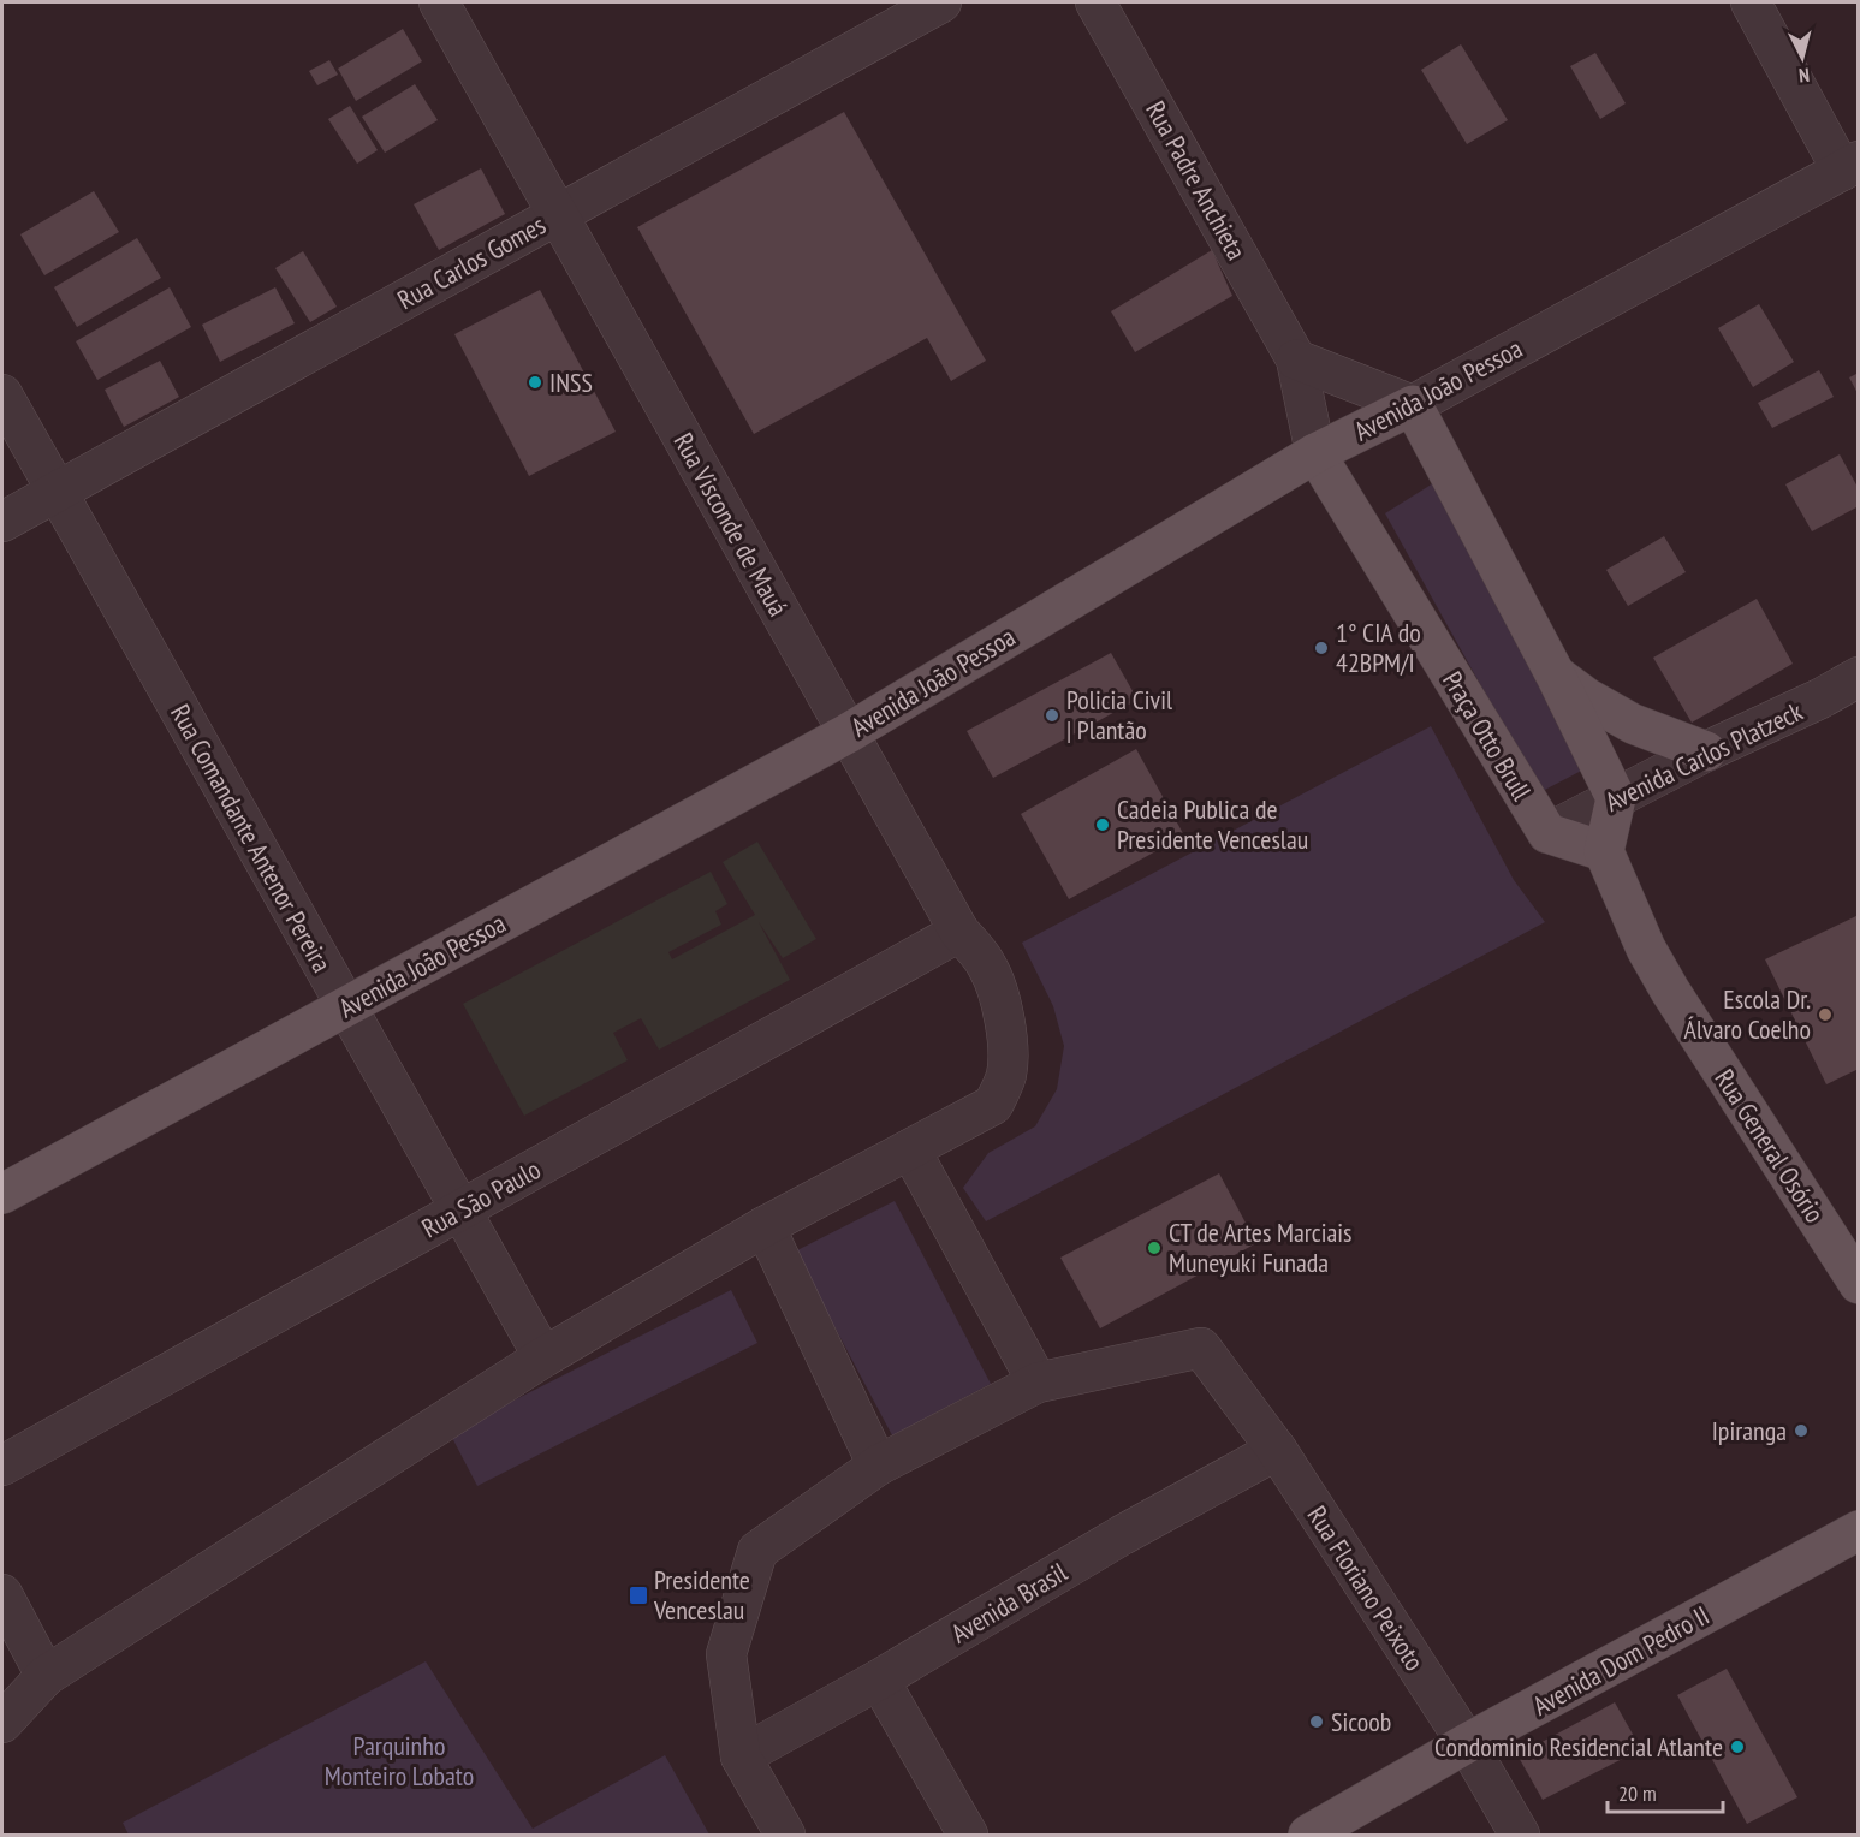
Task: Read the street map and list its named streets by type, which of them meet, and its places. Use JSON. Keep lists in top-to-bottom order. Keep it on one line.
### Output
{"streets":{"main road":["Avenida João Pessoa","Praça Otto Brull","Rua General Osório","Avenida Dom Pedro II"],"street":["Rua Padre Anchieta","Rua Carlos Gomes","Rua Visconde de Mauá","Avenida Carlos Platzeck","Rua Comandante Antenor Pereira","Rua São Paulo","Rua Floriano Peixoto","Avenida Brasil"]},"crossings":[["Rua Padre Anchieta","Avenida João Pessoa"],["Rua Padre Anchieta","Praça Otto Brull"],["Rua Carlos Gomes","Rua Visconde de Mauá"],["Rua Carlos Gomes","Rua Comandante Antenor Pereira"],["Avenida João Pessoa","Rua Visconde de Mauá"],["Avenida João Pessoa","Praça Otto Brull"],["Avenida João Pessoa","Rua Comandante Antenor Pereira"],["Rua Visconde de Mauá","Rua São Paulo"],["Praça Otto Brull","Avenida Carlos Platzeck"],["Rua Comandante Antenor Pereira","Rua São Paulo"],["Rua Floriano Peixoto","Avenida Brasil"],["Rua Floriano Peixoto","Avenida Dom Pedro II"]],"parks":["Parquinho Monteiro Lobato"],"places":{"other":["INSS","1° CIA do 42BPM/I","Policia Civil | Plantão","Cadeia Publica de Presidente Venceslau","Escola Dr. Álvaro Coelho","CT de Artes Marciais Muneyuki Funada","Ipiranga","Sicoob","Condominio Residencial Atlante"],"transit":["Presidente Venceslau"]},"scale_bar":"20 m","north":"bottom"}
